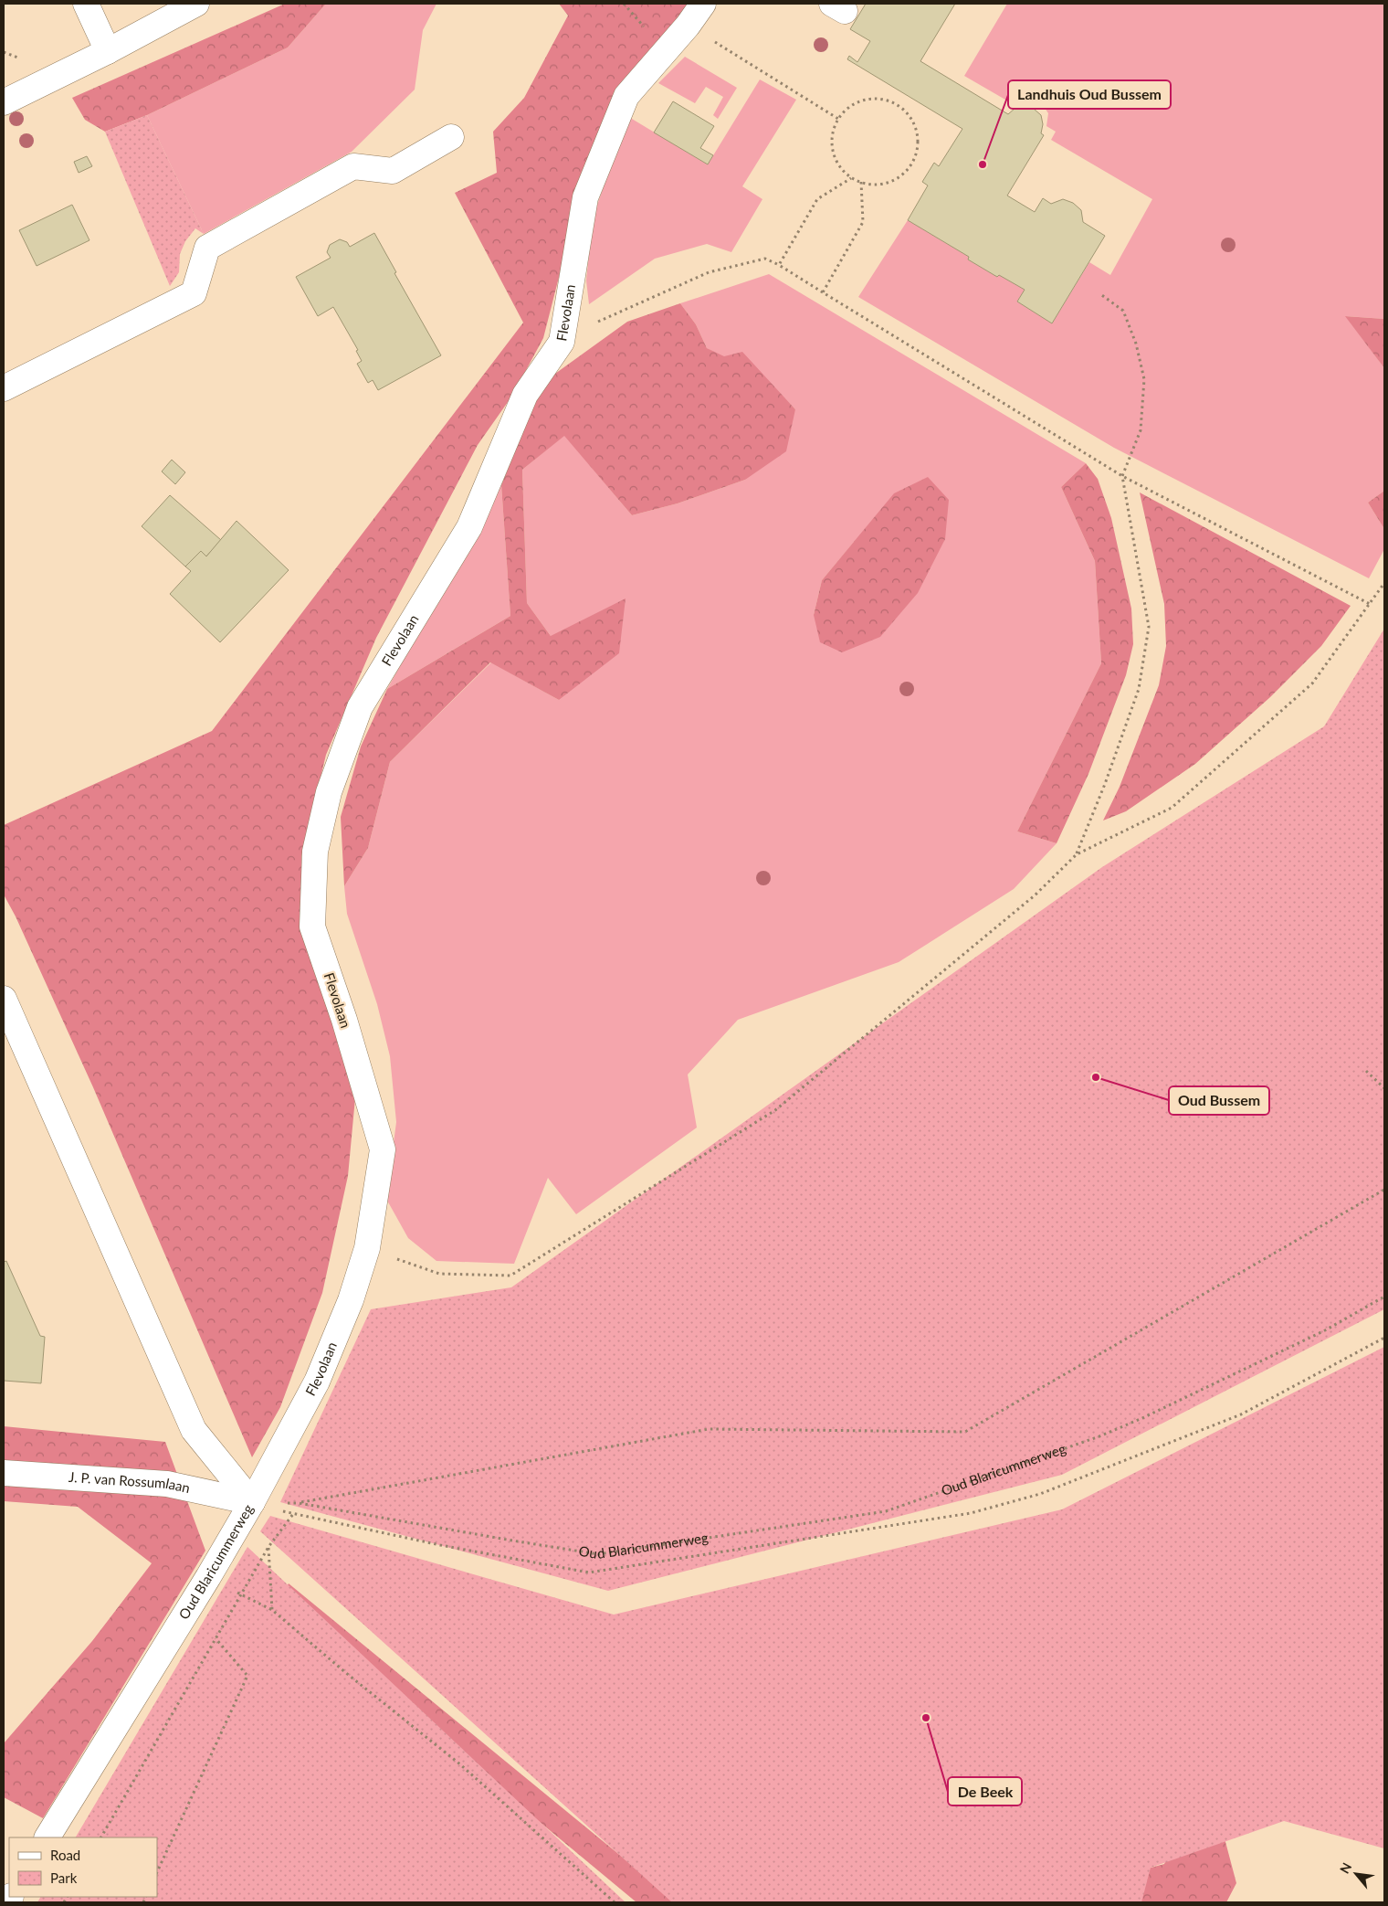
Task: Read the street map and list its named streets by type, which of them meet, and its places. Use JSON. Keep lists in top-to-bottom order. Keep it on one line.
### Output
{"streets":{"street":["Flevolaan","Oud Blaricummerweg","J. P. van Rossumlaan"]},"crossings":[["Flevolaan","Oud Blaricummerweg"],["Flevolaan","J. P. van Rossumlaan"],["Oud Blaricummerweg","J. P. van Rossumlaan"]],"places":["Landhuis Oud Bussem","Oud Bussem","De Beek"],"legend":["Road","Park"],"north":"top left"}
